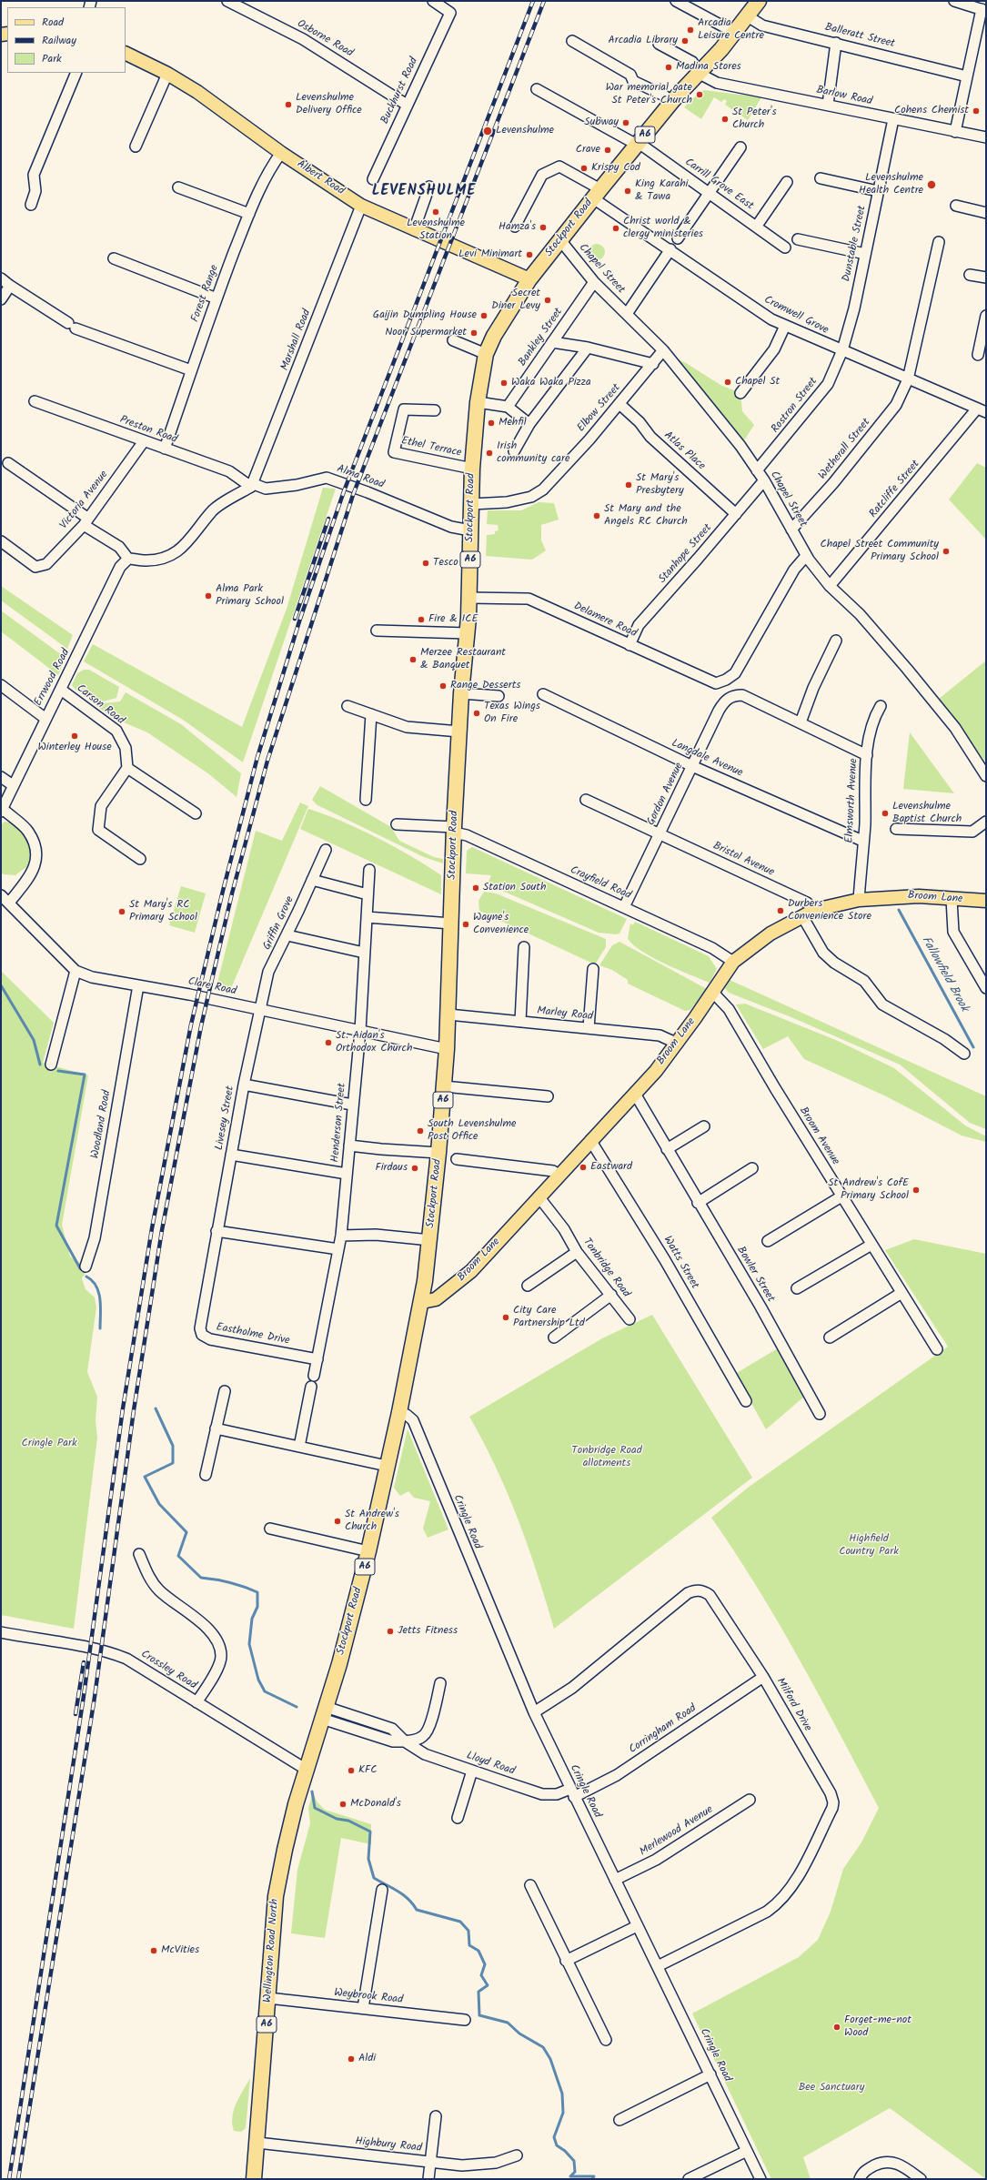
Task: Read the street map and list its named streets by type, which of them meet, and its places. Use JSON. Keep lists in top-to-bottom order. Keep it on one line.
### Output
{"streets":{"highway":["A6","Stockport Road","Wellington Road North"],"main road":["Albert Road","Broom Lane"],"street":["Balleratt Street","Osborne Road","Buckhurst Road","Barlow Road","Carrill Grove East","Dunstable Street","Chapel Street","Forest Range","Cromwell Grove","Bankley Street","Marshall Road","Rostron Street","Elbow Street","Preston Road","Ethel Terrace","Wetherall Street","Atlas Place","Alma Road","Ratcliffe Street","Victoria Avenue","Stanhope Street","Delamere Road","Errwood Road","Carson Road","Langdale Avenue","Gordon Avenue","Elmsworth Avenue","Bristol Avenue","Crayfield Road","Griffin Grove","Clare Road","Marley Road","Livesey Street","Henderson Street","Woodland Road","Broom Avenue","Watts Street","Tonbridge Road","Bowler Street","Eastholme Drive","Cringle Road","Crossley Road","Milford Drive","Corringham Road","Lloyd Road","Merlewood Avenue","Weybrook Road","Highbury Road"]},"crossings":[["Balleratt Street","Stockport Road"],["Osborne Road","Buckhurst Road"],["Barlow Road","Stockport Road"],["Barlow Road","Dunstable Street"],["Albert Road","Stockport Road"],["Albert Road","Forest Range"],["Albert Road","Marshall Road"],["Carrill Grove East","Stockport Road"],["Stockport Road","Chapel Street"],["Stockport Road","Cromwell Grove"],["Stockport Road","Elbow Street"],["Stockport Road","Ethel Terrace"],["Stockport Road","Alma Road"],["Stockport Road","Delamere Road"],["Stockport Road","Crayfield Road"],["Stockport Road","Broom Lane"],["Stockport Road","Clare Road"],["Stockport Road","Marley Road"],["Stockport Road","Cringle Road"],["Stockport Road","Crossley Road"],["Stockport Road","Lloyd Road"],["Stockport Road","Wellington Road North"],["Dunstable Street","Cromwell Grove"],["Dunstable Street","Rostron Street"],["Chapel Street","Bankley Street"],["Chapel Street","Rostron Street"],["Chapel Street","Elbow Street"],["Chapel Street","Wetherall Street"],["Chapel Street","Ratcliffe Street"],["Chapel Street","Stanhope Street"],["Chapel Street","Delamere Road"],["Forest Range","Preston Road"],["Cromwell Grove","Rostron Street"],["Cromwell Grove","Wetherall Street"],["Cromwell Grove","Ratcliffe Street"],["Marshall Road","Preston Road"],["Marshall Road","Alma Road"],["Elbow Street","Atlas Place"],["Preston Road","Alma Road"],["Preston Road","Victoria Avenue"],["Atlas Place","Stanhope Street"],["Stanhope Street","Delamere Road"],["Errwood Road","Carson Road"],["Langdale Avenue","Gordon Avenue"],["Langdale Avenue","Elmsworth Avenue"],["Gordon Avenue","Bristol Avenue"],["Gordon Avenue","Crayfield Road"],["Elmsworth Avenue","Broom Lane"],["Bristol Avenue","Broom Lane"],["Crayfield Road","Broom Lane"],["Broom Lane","Marley Road"],["Broom Lane","Broom Avenue"],["Broom Lane","Watts Street"],["Broom Lane","Tonbridge Road"],["Broom Lane","Bowler Street"],["Griffin Grove","Clare Road"],["Griffin Grove","Livesey Street"],["Clare Road","Livesey Street"],["Clare Road","Henderson Street"],["Clare Road","Woodland Road"],["Livesey Street","Eastholme Drive"],["Henderson Street","Eastholme Drive"],["Cringle Road","Milford Drive"],["Cringle Road","Corringham Road"],["Cringle Road","Lloyd Road"],["Cringle Road","Merlewood Avenue"],["Crossley Road","Wellington Road North"],["Milford Drive","Corringham Road"],["Corringham Road","Lloyd Road"],["Wellington Road North","Weybrook Road"],["Wellington Road North","Highbury Road"]],"districts":["LEVENSHULME"],"water":["Fallowfield Brook"],"parks":["Cringle Park","Tonbridge Road allotments","Highfield Country Park","Bee Sanctuary"],"places":["Arcadia Leisure Centre","Arcadia Library","Madina Stores","War memorial gate St Peter's Church","Levenshulme Delivery Office","Cohens Chemist","St Peter's Church","Subway","Levenshulme","Crave","Krispy Cod","Levenshulme Health Centre","King Karahi & Tawa","Levenshulme Station","Hamza's","Christ world & clergy ministeries","Levi Minimart","Secret Diner Levy","Gaijin Dumpling House","Noor Supermarket","Chapel St","Waka Waka Pizza","Mehfil","Irish community care","St Mary's Presbytery","St Mary and the Angels RC Church","Chapel Street Community Primary School","Tesco","Alma Park Primary School","Fire & ICE","Merzee Restaurant & Banquet","Range Desserts","Texas Wings On Fire","Winterley House","Levenshulme Baptist Church","Station South","Durbers Convenience Store","St Mary's RC Primary School","Wayne's Convenience","St. Aidan's Orthodox Church","South Levenshulme Post Office","Eastward","Firdaus","St Andrew's CofE Primary School","City Care Partnership Ltd","St Andrew's Church","Jetts Fitness","KFC","McDonald's","McVities","Forget-me-not Wood","Aldi"],"legend":["Road","Railway","Park"]}
